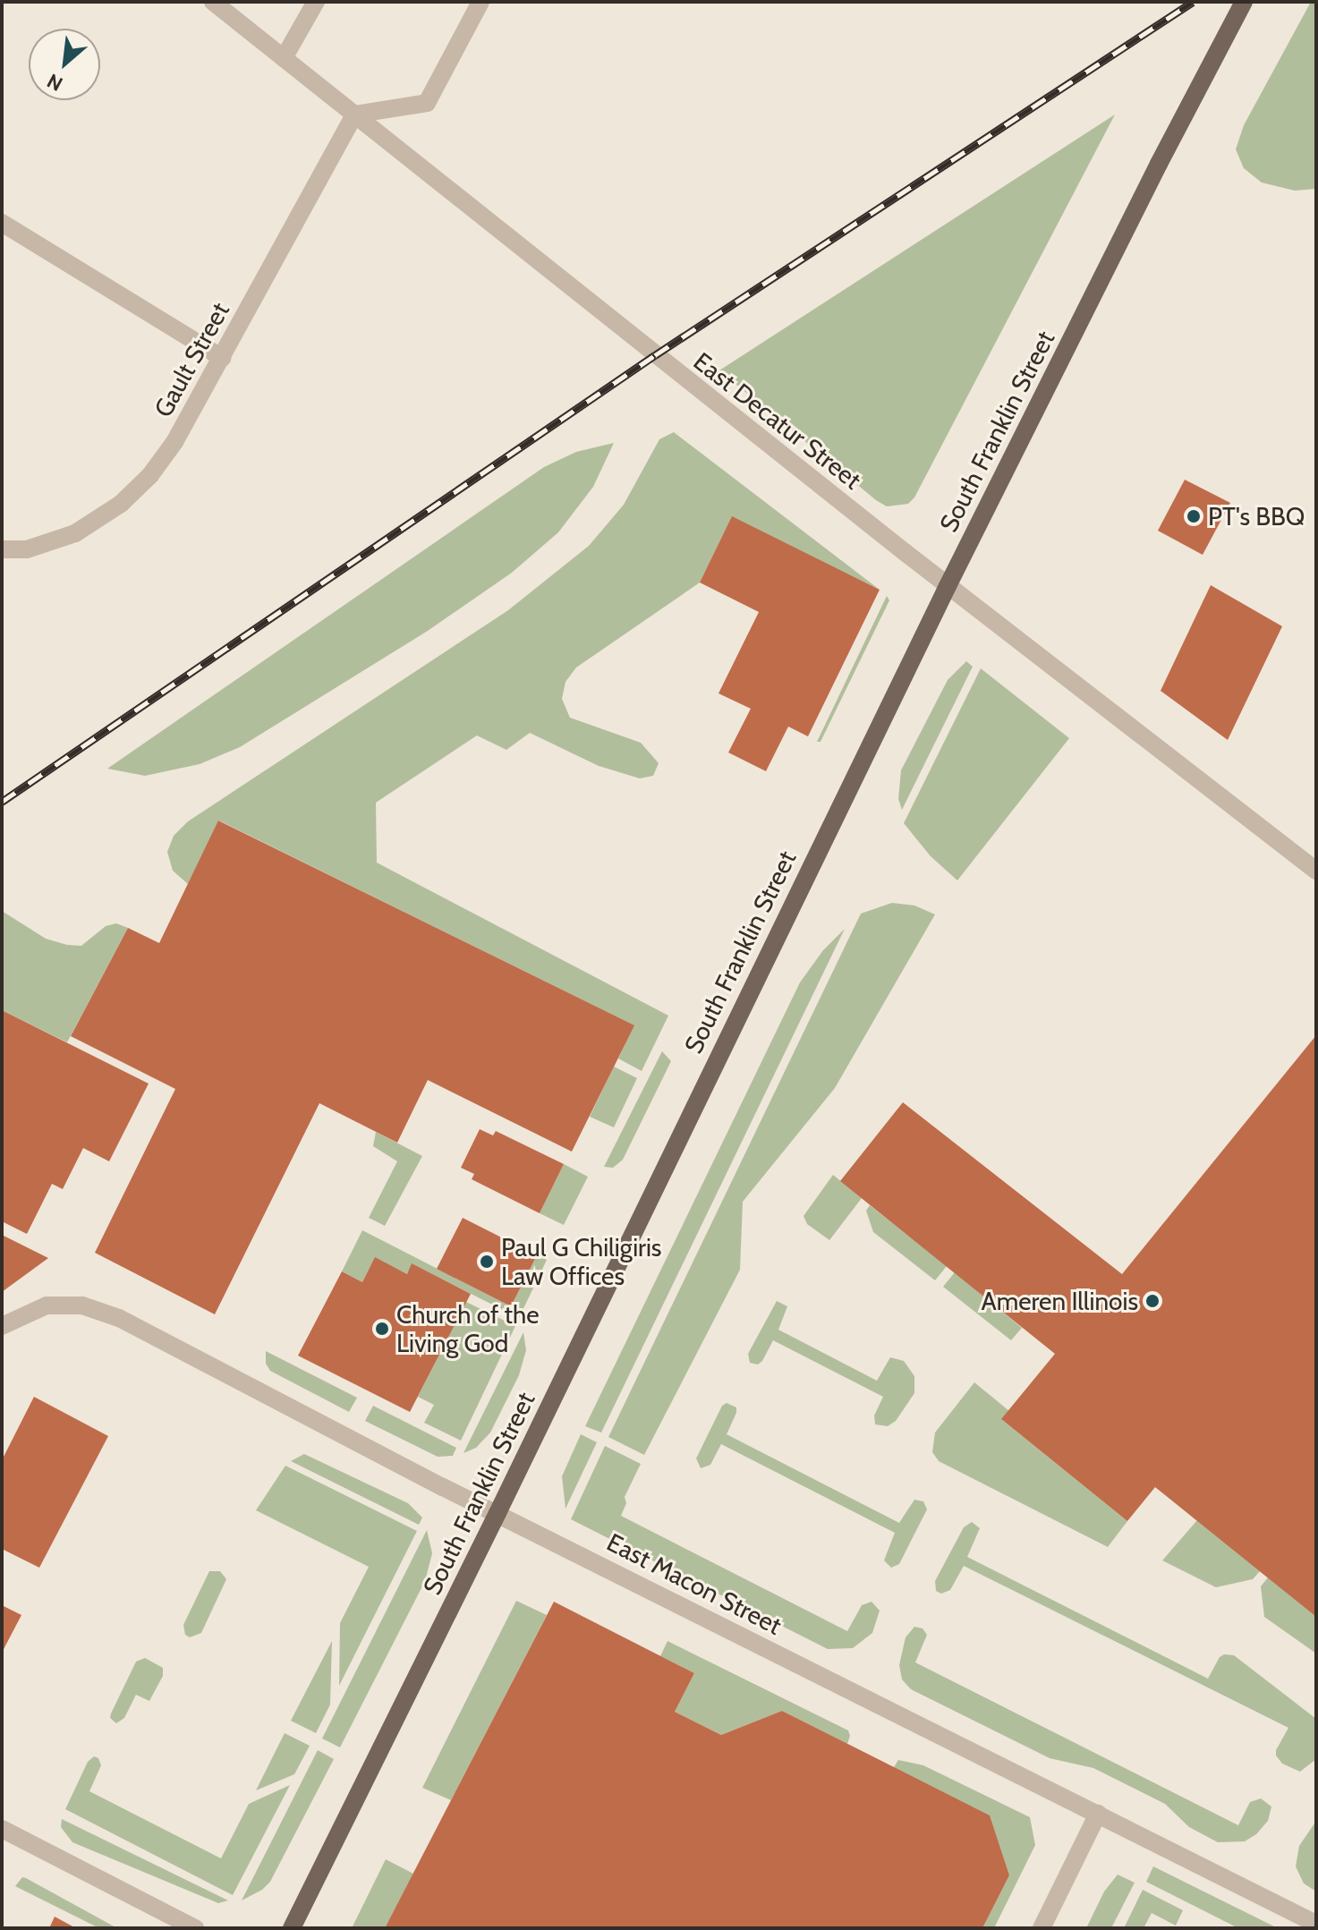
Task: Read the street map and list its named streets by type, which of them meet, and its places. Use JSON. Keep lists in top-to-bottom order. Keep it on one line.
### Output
{"streets":{"main road":["South Franklin Street"],"street":["Gault Street","East Decatur Street","East Macon Street"]},"crossings":[["Gault Street","East Decatur Street"],["East Decatur Street","South Franklin Street"],["South Franklin Street","East Macon Street"]],"places":["PT's BBQ","Paul G Chiligiris Law Offices","Ameren Illinois","Church of the Living God"],"north":"bottom left"}
